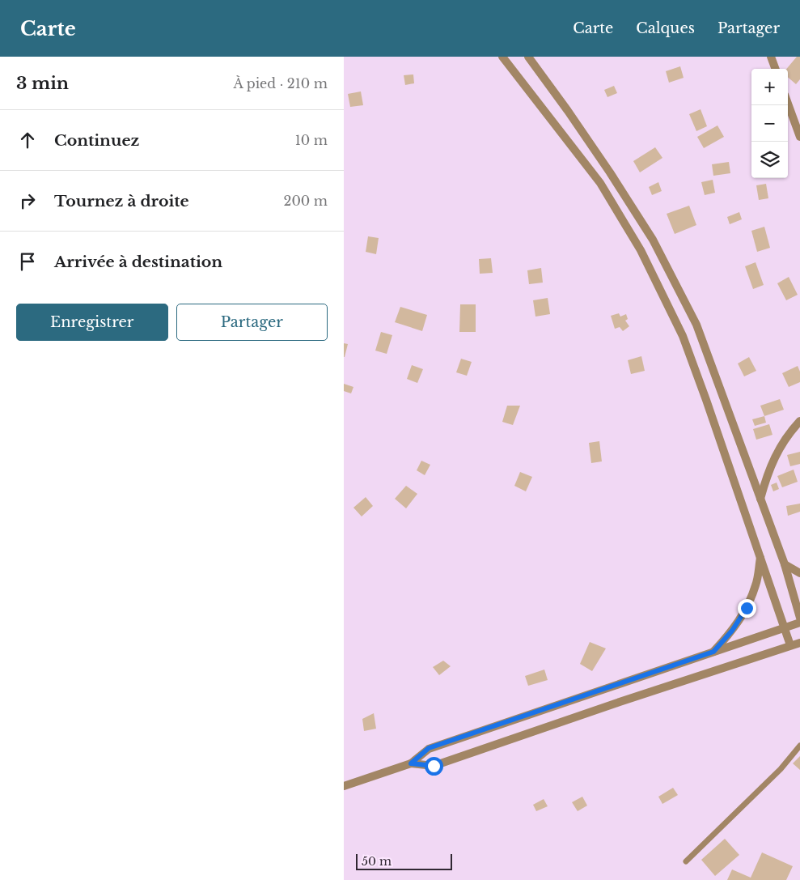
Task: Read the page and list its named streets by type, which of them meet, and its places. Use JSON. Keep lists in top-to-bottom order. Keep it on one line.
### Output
{"scale_bar":"50 m","page":{"header":"Carte","nav":["Carte","Calques","Partager"],"heading":["3 min","À pied · 210 m"],"map_buttons":["+","−"],"list":[["Continuez","10 m"],["Tournez à droite","200 m"],"Arrivée à destination"],"buttons":["Enregistrer","Partager"],"scale":"50 m"}}
